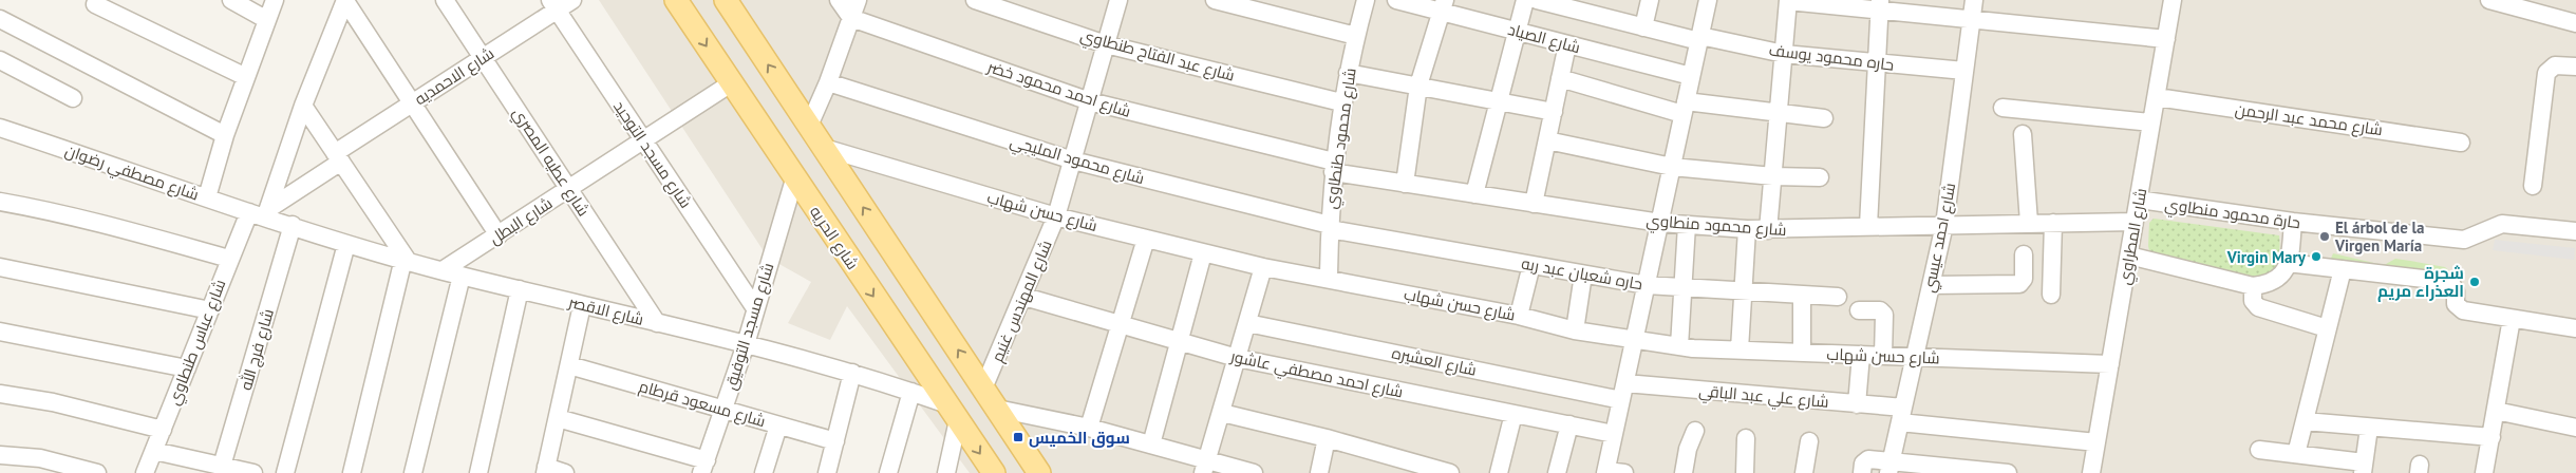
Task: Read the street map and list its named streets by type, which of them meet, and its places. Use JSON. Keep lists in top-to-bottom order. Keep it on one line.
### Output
{"streets":{"main road":["شارع الحريه"],"street":["شارع الصياد","شارع عبد الفتاح طنطاوي","حاره محمود يوسف","شارع الاحمديه","شارع احمد محمود خضر","شارع محمد عبد الرحمن","شارع محمود طنطاوي","شارع مسجد التوحيد","شارع محمود المليجي","شارع عطيه المصري","شارع مصطفي رضوان","شارع حسن شهاب","حارة محمود منطاوي","شارع البطل","شارع محمود منطاوي","شارع المطراوي","شارع احمد عيسي","حاره شعبان عبد ربه","شارع المهندس غنيم","شارع الاقصر","شارع مسجد التوفيق","شارع عباس طنطاوي","شارع فرج الله","شارع العشيره","شارع احمد مصطفي عاشور","شارع علي عبد الباقي","شارع مسعود قرطام"]},"crossings":[["شارع عبد الفتاح طنطاوي","شارع محمود طنطاوي"],["شارع عبد الفتاح طنطاوي","شارع المهندس غنيم"],["حاره محمود يوسف","شارع احمد عيسي"],["شارع الاحمديه","شارع مسجد التوحيد"],["شارع الاحمديه","شارع عطيه المصري"],["شارع الاحمديه","شارع مصطفي رضوان"],["شارع الاحمديه","شارع الاقصر"],["شارع الاحمديه","شارع عباس طنطاوي"],["شارع احمد محمود خضر","شارع محمود طنطاوي"],["شارع احمد محمود خضر","شارع محمود منطاوي"],["شارع احمد محمود خضر","شارع المهندس غنيم"],["شارع محمد عبد الرحمن","شارع المطراوي"],["شارع محمود طنطاوي","شارع محمود المليجي"],["شارع محمود طنطاوي","شارع حسن شهاب"],["شارع محمود طنطاوي","شارع محمود منطاوي"],["شارع محمود طنطاوي","حاره شعبان عبد ربه"],["شارع مسجد التوحيد","شارع البطل"],["شارع مسجد التوحيد","شارع مسجد التوفيق"],["شارع محمود المليجي","حاره شعبان عبد ربه"],["شارع محمود المليجي","شارع المهندس غنيم"],["شارع عطيه المصري","شارع البطل"],["شارع عطيه المصري","شارع الاقصر"],["شارع مصطفي رضوان","شارع الاقصر"],["شارع مصطفي رضوان","شارع عباس طنطاوي"],["شارع حسن شهاب","شارع المطراوي"],["شارع حسن شهاب","شارع احمد عيسي"],["شارع حسن شهاب","شارع المهندس غنيم"],["حارة محمود منطاوي","شارع المطراوي"],["شارع البطل","شارع الحريه"],["شارع البطل","شارع الاقصر"],["شارع محمود منطاوي","شارع المطراوي"],["شارع محمود منطاوي","شارع احمد عيسي"],["شارع المطراوي","شارع علي عبد الباقي"],["شارع الحريه","شارع الاقصر"],["شارع الحريه","شارع مسجد التوفيق"],["شارع احمد عيسي","شارع علي عبد الباقي"],["شارع المهندس غنيم","شارع احمد مصطفي عاشور"],["شارع الاقصر","شارع مسجد التوفيق"],["شارع الاقصر","شارع عباس طنطاوي"],["شارع الاقصر","شارع فرج الله"],["شارع مسجد التوفيق","شارع مسعود قرطام"],["شارع العشيره","شارع علي عبد الباقي"]],"places":{"other":["El árbol de la Virgen María","Virgin Mary","شجرة العذراء مريم"],"transit":["سوق الخميس"]}}
